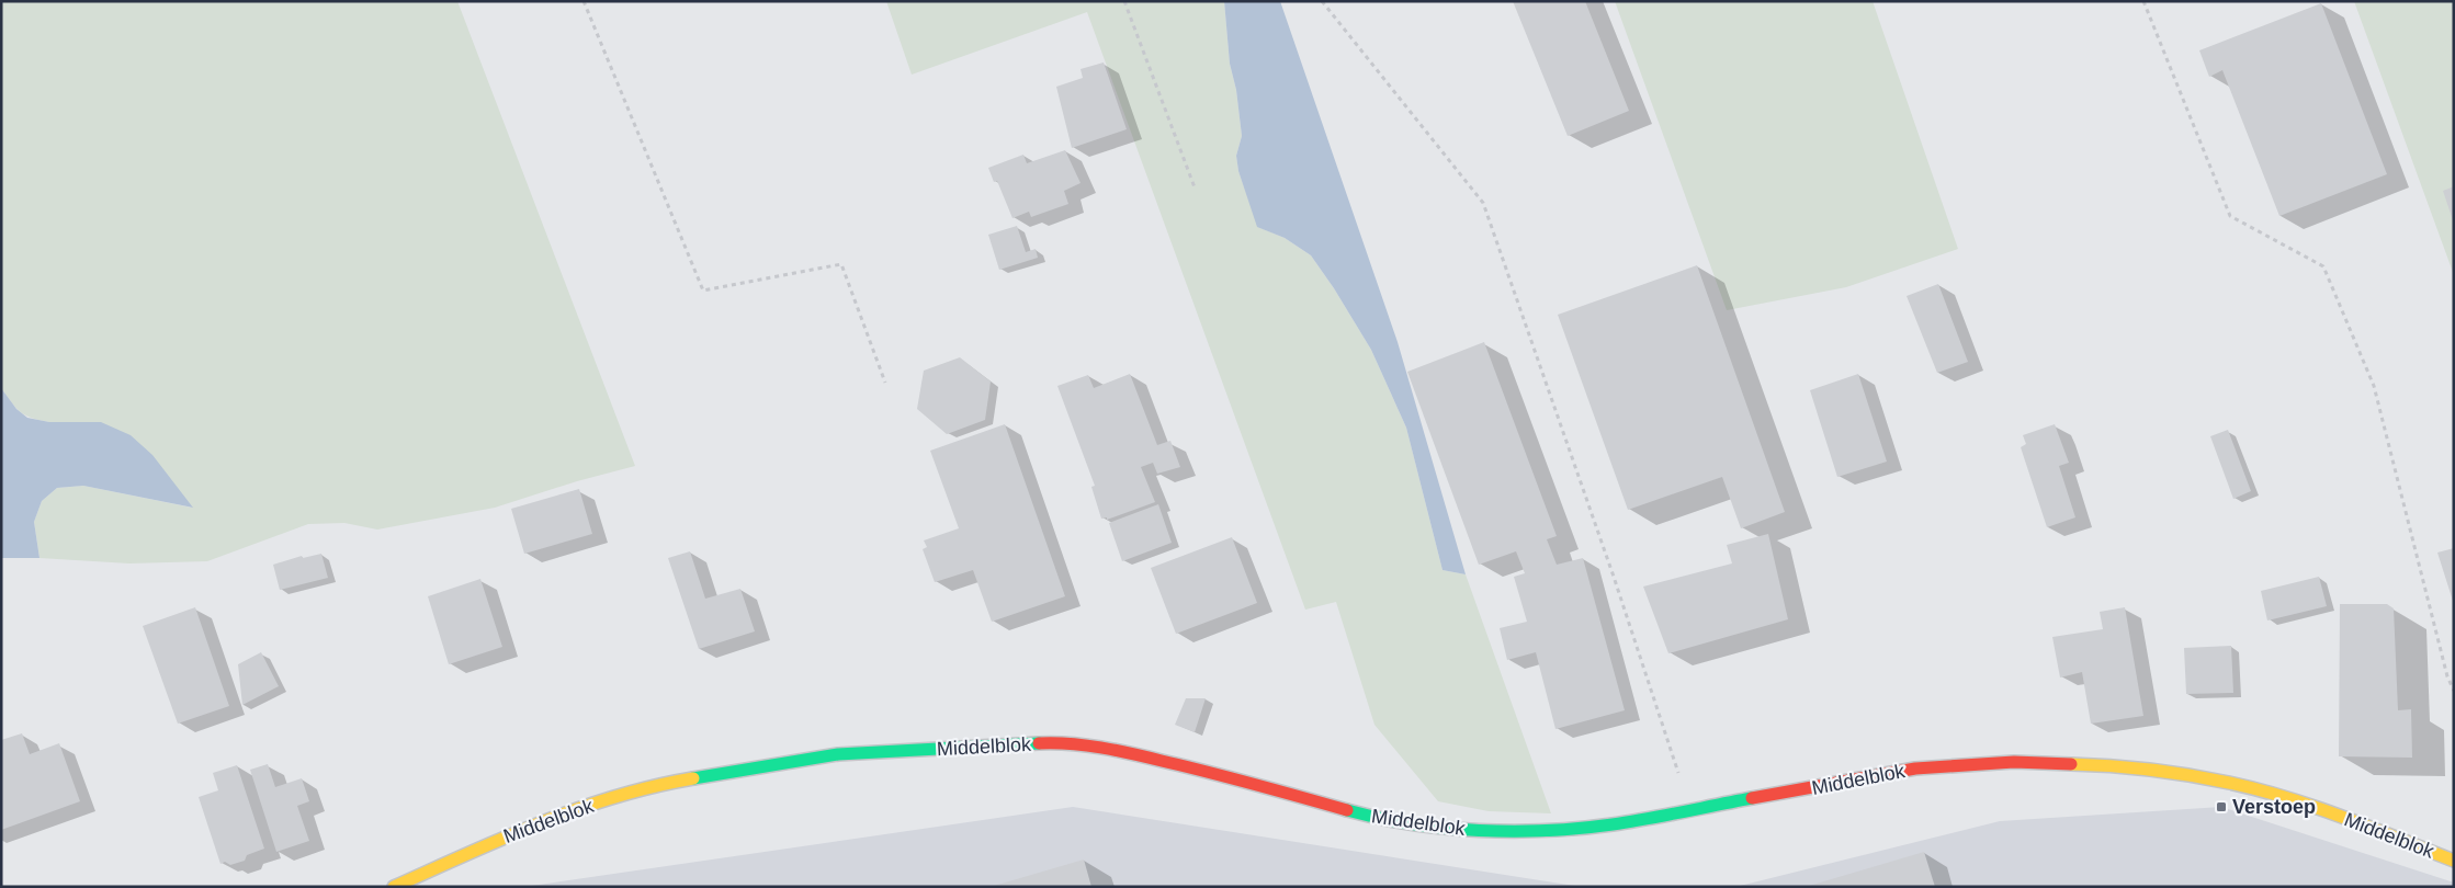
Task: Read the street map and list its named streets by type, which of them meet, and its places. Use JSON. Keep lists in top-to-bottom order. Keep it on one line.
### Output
{"streets":{"street":["Middelblok"]},"places":{"transit":["Verstoep"]}}
